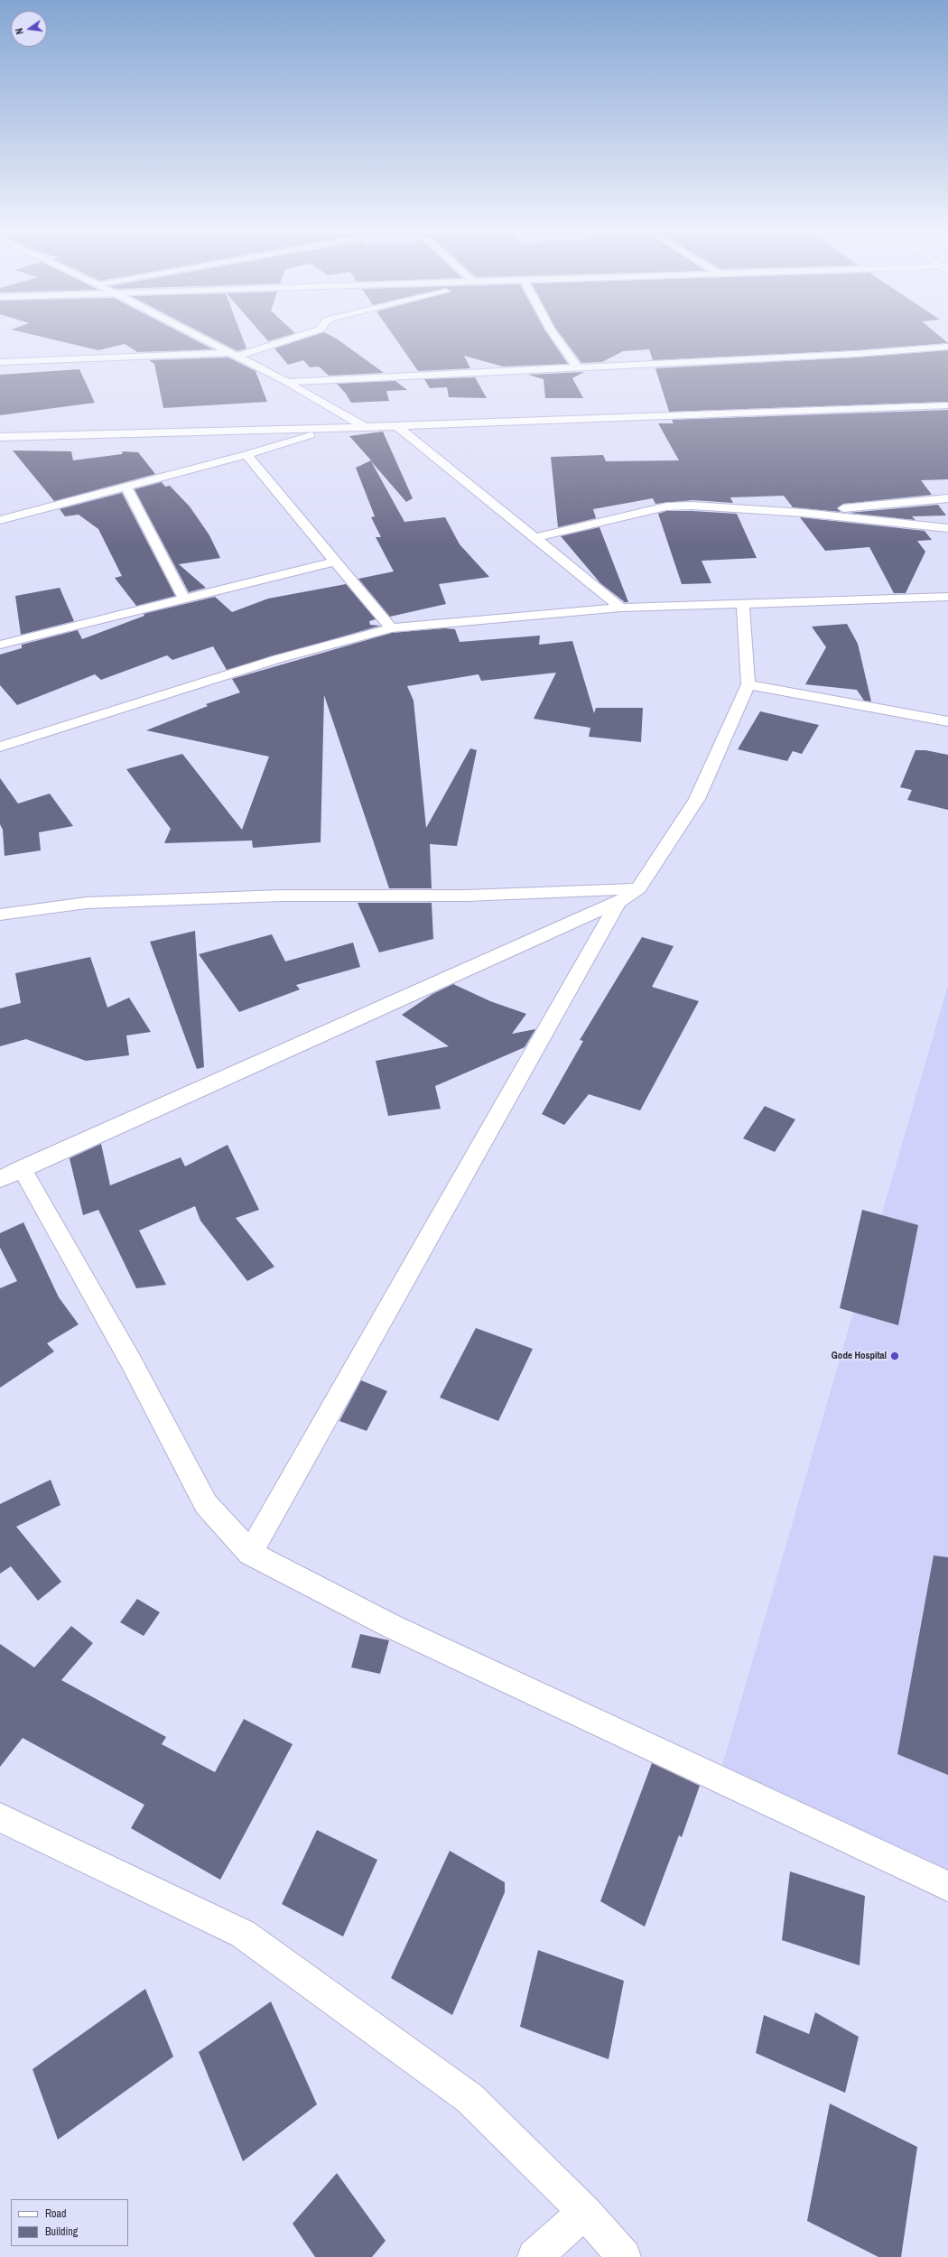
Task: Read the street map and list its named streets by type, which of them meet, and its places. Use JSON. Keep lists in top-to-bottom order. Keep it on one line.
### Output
{"places":["Gode Hospital"],"legend":["Road","Building"],"north":"left"}
